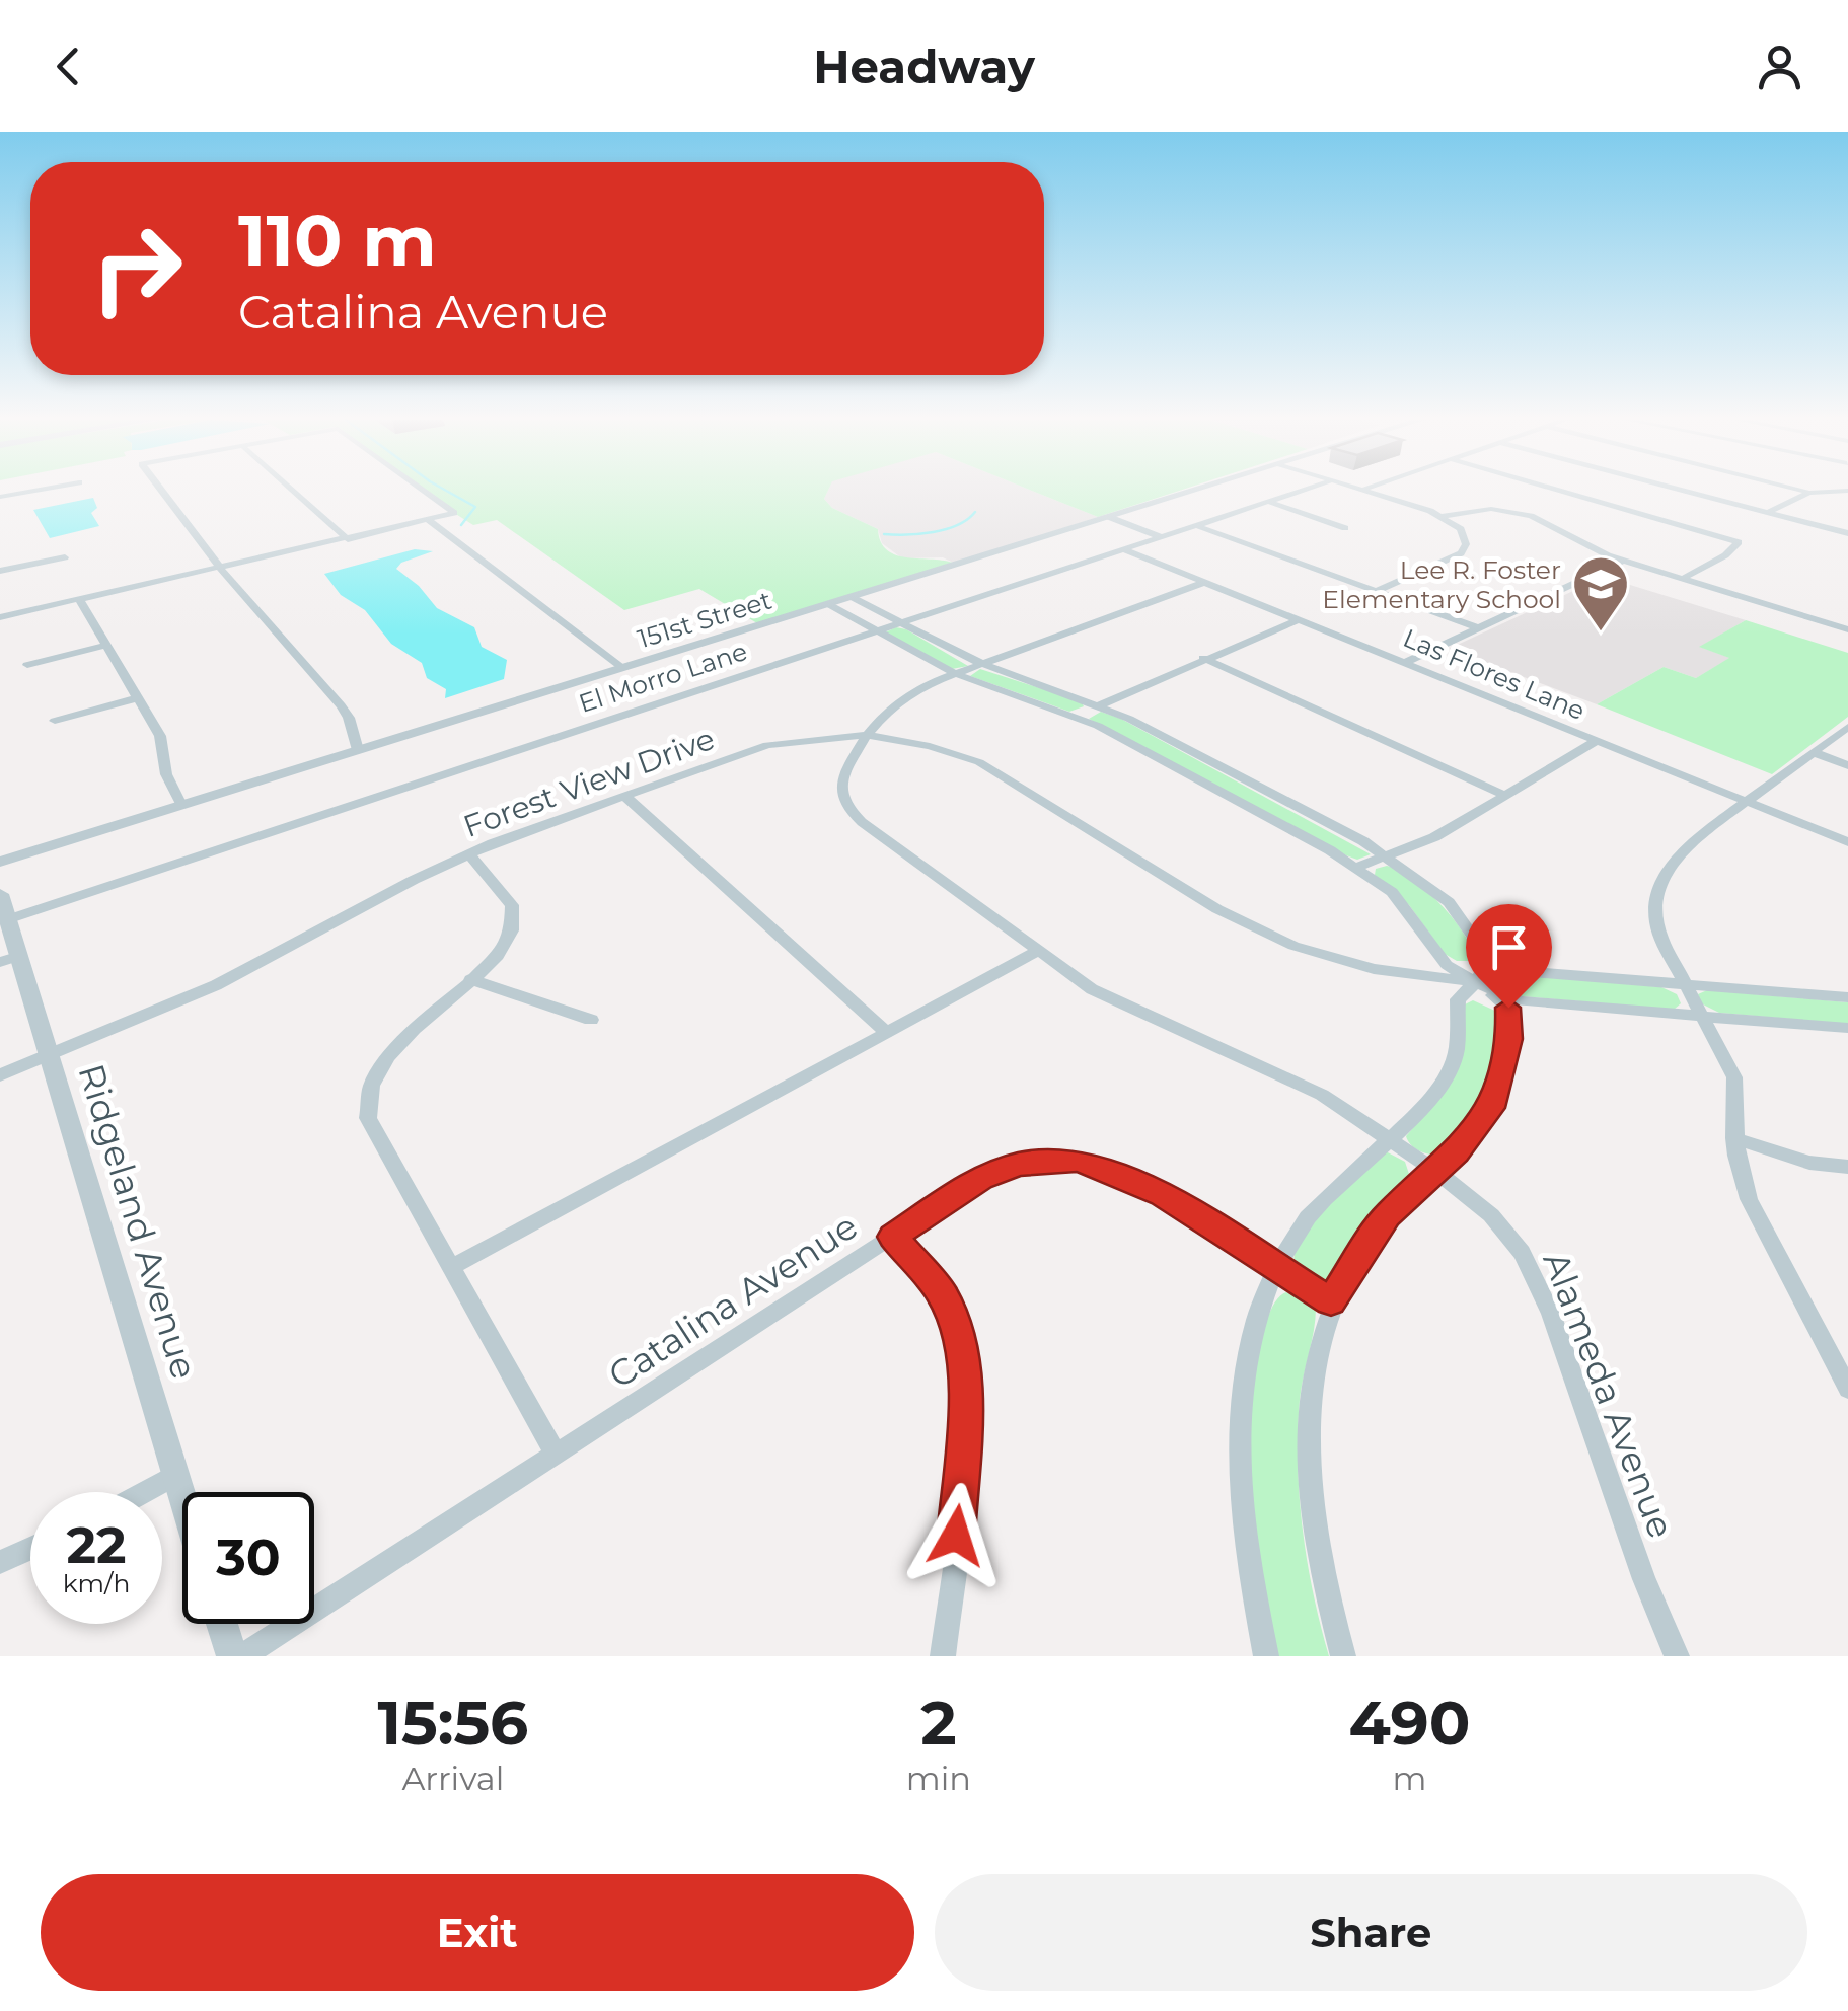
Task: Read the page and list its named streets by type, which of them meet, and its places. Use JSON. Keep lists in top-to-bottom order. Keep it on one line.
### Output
{"streets":{"street":["151st Street","Las Flores Lane","El Morro Lane","Forest View Drive","Ridgeland Avenue","Catalina Avenue","Alameda Avenue"]},"crossings":[["Las Flores Lane","El Morro Lane"],["El Morro Lane","Ridgeland Avenue"],["Forest View Drive","Ridgeland Avenue"],["Forest View Drive","Alameda Avenue"]],"places":{"school or university":["Lee R. Foster Elementary School"]},"page":{"header":"Headway","turn":["110 m","Catalina Avenue"],"speed":"22 km/h","limit":"30","eta":["15:56","Arrival","2","min","490","m"],"buttons":["Exit","Share"]}}
